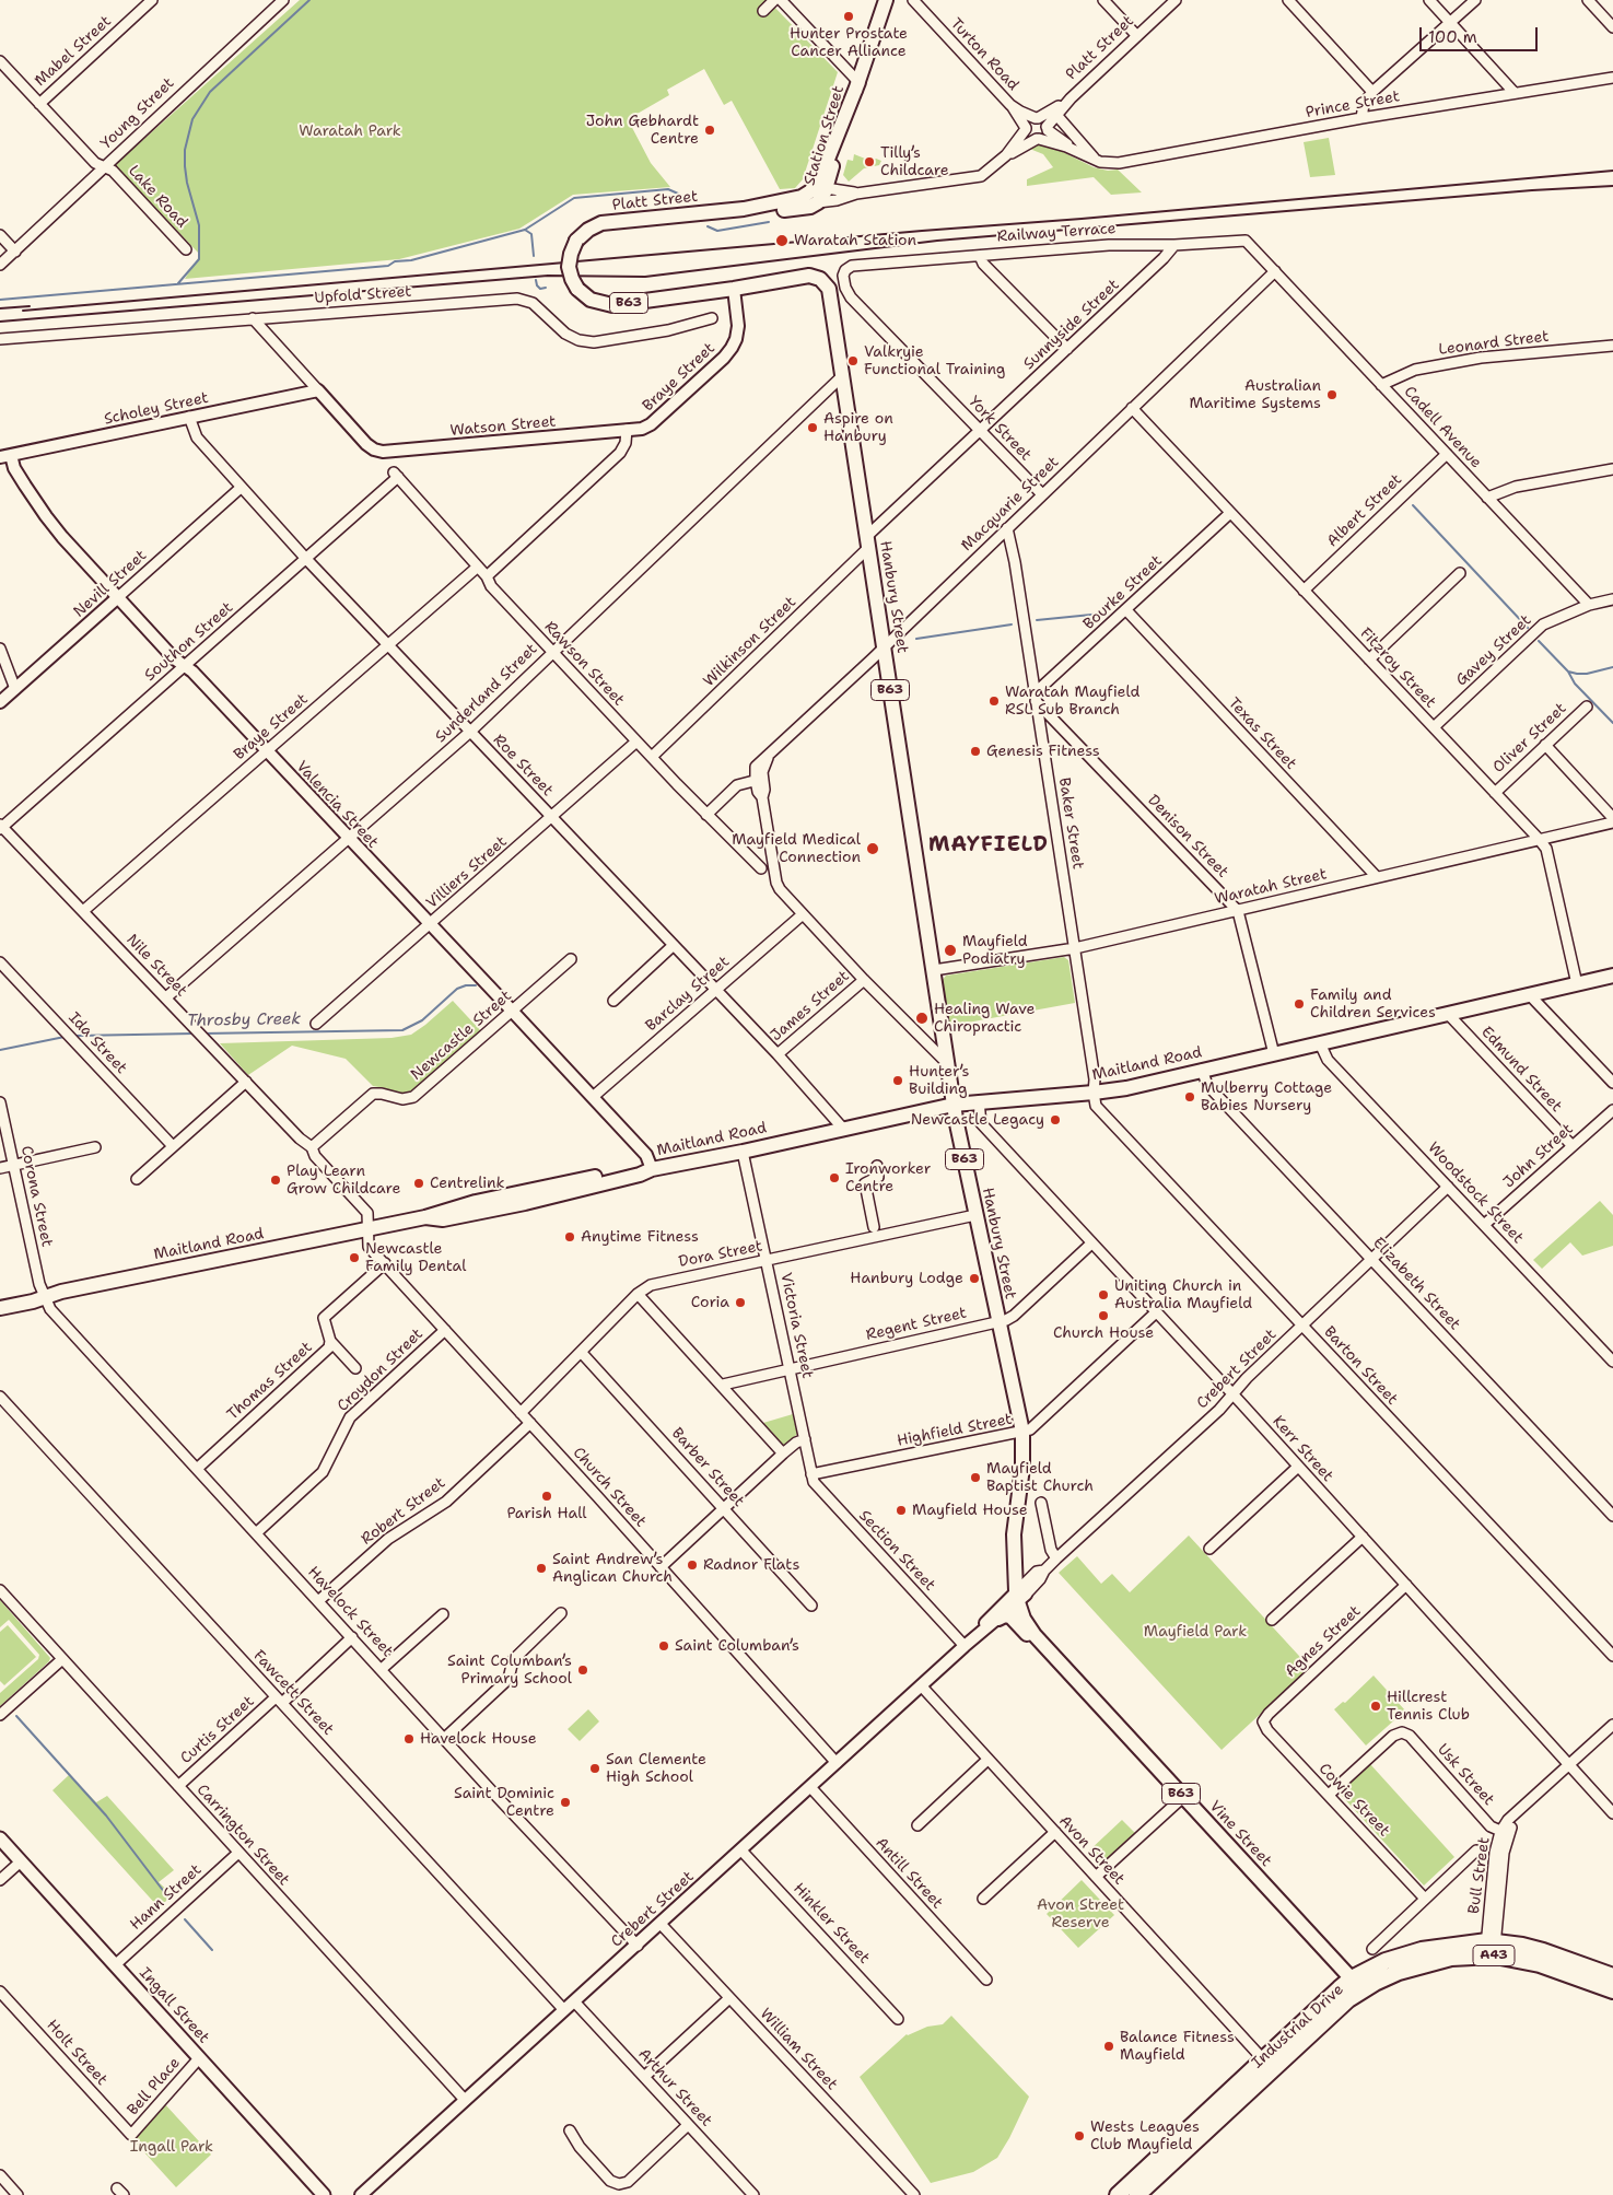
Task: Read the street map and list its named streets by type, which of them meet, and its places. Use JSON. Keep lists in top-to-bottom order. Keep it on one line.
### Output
{"streets":{"highway":["A43","Industrial Drive"],"main road":["Platt Street","Station Street","B63","Hanbury Street","Maitland Road","Vine Street","Ingall Street"],"street":["Mabel Street","Turton Road","Prince Street","Young Street","Lake Road","Railway Terrace","Upfold Street","Sunnyside Street","Leonard Street","Braye Street","Scholey Street","Watson Street","Cadell Avenue","York Street","Macquarie Street","Albert Street","Nevill Street","Bourke Street","Southon Street","Wilkinson Street","Gavey Street","Rawson Street","Fitzroy Street","Sunderland Street","Texas Street","Oliver Street","Roe Street","Valencia Street","Baker Street","Denison Street","Villiers Street","Waratah Street","Nile Street","Barclay Street","James Street","Newcastle Street","Ida Street","Edmund Street","John Street","Woodstock Street","Corona Street","Dora Street","Elizabeth Street","Regent Street","Victoria Street","Barton Street","Crebert Street","Croydon Street","Thomas Street","Highfield Street","Kerr Street","Barber Street","Church Street","Robert Street","Section Street","Havelock Street","Agnes Street","Fawcett Street","Curtis Street","Usk Street","Cowie Street","Carrington Street","Avon Street","Antill Street","Bull Street","Hann Street","Hinkler Street","William Street","Holt Street","Bell Place","Arthur Street"]},"crossings":[["Platt Street","Turton Road"],["Platt Street","Prince Street"],["Platt Street","Station Street"],["Platt Street","Braye Street"],["Platt Street","Hanbury Street"],["Mabel Street","Lake Road"],["Turton Road","Prince Street"],["Young Street","Lake Road"],["Railway Terrace","Sunnyside Street"],["Railway Terrace","Cadell Avenue"],["Railway Terrace","York Street"],["Railway Terrace","Macquarie Street"],["B63","Crebert Street"],["B63","Vine Street"],["Sunnyside Street","York Street"],["Sunnyside Street","Hanbury Street"],["Sunnyside Street","Wilkinson Street"],["Leonard Street","Cadell Avenue"],["Braye Street","Watson Street"],["Braye Street","Hanbury Street"],["Braye Street","Rawson Street"],["Braye Street","Roe Street"],["Braye Street","Valencia Street"],["Braye Street","Nile Street"],["Scholey Street","Watson Street"],["Scholey Street","Roe Street"],["Scholey Street","Valencia Street"],["Cadell Avenue","Macquarie Street"],["Cadell Avenue","Albert Street"],["Cadell Avenue","Gavey Street"],["York Street","Macquarie Street"],["Macquarie Street","Hanbury Street"],["Macquarie Street","Fitzroy Street"],["Macquarie Street","Baker Street"],["Albert Street","Fitzroy Street"],["Nevill Street","Roe Street"],["Nevill Street","Valencia Street"],["Bourke Street","Fitzroy Street"],["Bourke Street","Texas Street"],["Bourke Street","Baker Street"],["Bourke Street","Denison Street"],["Hanbury Street","Wilkinson Street"],["Hanbury Street","Sunderland Street"],["Hanbury Street","Waratah Street"],["Hanbury Street","Maitland Road"],["Hanbury Street","Dora Street"],["Hanbury Street","Regent Street"],["Hanbury Street","Crebert Street"],["Hanbury Street","Highfield Street"],["Hanbury Street","Vine Street"],["Southon Street","Rawson Street"],["Southon Street","Roe Street"],["Southon Street","Valencia Street"],["Southon Street","Nile Street"],["Wilkinson Street","Rawson Street"],["Gavey Street","Fitzroy Street"],["Rawson Street","Sunderland Street"],["Rawson Street","Villiers Street"],["Fitzroy Street","Oliver Street"],["Fitzroy Street","Waratah Street"],["Fitzroy Street","Maitland Road"],["Sunderland Street","Roe Street"],["Sunderland Street","Valencia Street"],["Sunderland Street","Nile Street"],["Texas Street","Waratah Street"],["Roe Street","Villiers Street"],["Roe Street","Barclay Street"],["Roe Street","James Street"],["Roe Street","Maitland Road"],["Valencia Street","Villiers Street"],["Valencia Street","Barclay Street"],["Valencia Street","Newcastle Street"],["Valencia Street","Maitland Road"],["Baker Street","Denison Street"],["Baker Street","Waratah Street"],["Baker Street","Maitland Road"],["Baker Street","Barton Street"],["Denison Street","Waratah Street"],["Denison Street","Maitland Road"],["Nile Street","Newcastle Street"],["Nile Street","Maitland Road"],["Nile Street","Church Street"],["Maitland Road","Edmund Street"],["Maitland Road","Woodstock Street"],["Maitland Road","Corona Street"],["Maitland Road","Elizabeth Street"],["Maitland Road","Victoria Street"],["Maitland Road","Barton Street"],["Maitland Road","Kerr Street"],["Maitland Road","Church Street"],["Maitland Road","Havelock Street"],["Edmund Street","John Street"],["John Street","Woodstock Street"],["Woodstock Street","Crebert Street"],["Corona Street","Havelock Street"],["Dora Street","Victoria Street"],["Dora Street","Barber Street"],["Dora Street","Church Street"],["Elizabeth Street","Crebert Street"],["Regent Street","Victoria Street"],["Regent Street","Kerr Street"],["Victoria Street","Highfield Street"],["Victoria Street","Section Street"],["Barton Street","Crebert Street"],["Crebert Street","Kerr Street"],["Crebert Street","Church Street"],["Crebert Street","Section Street"],["Crebert Street","Havelock Street"],["Crebert Street","Fawcett Street"],["Crebert Street","Vine Street"],["Crebert Street","Carrington Street"],["Crebert Street","Avon Street"],["Crebert Street","Antill Street"],["Crebert Street","Hinkler Street"],["Crebert Street","William Street"],["Crebert Street","Arthur Street"],["Croydon Street","Church Street"],["Croydon Street","Havelock Street"],["Thomas Street","Church Street"],["Thomas Street","Havelock Street"],["Highfield Street","Kerr Street"],["Highfield Street","Section Street"],["Kerr Street","Agnes Street"],["Kerr Street","Bull Street"],["Church Street","Robert Street"],["Robert Street","Havelock Street"],["Havelock Street","Curtis Street"],["Agnes Street","Cowie Street"],["Fawcett Street","Curtis Street"],["Curtis Street","Carrington Street"],["Usk Street","Cowie Street"],["Usk Street","Bull Street"],["Cowie Street","Bull Street"],["Vine Street","Industrial Drive"],["Carrington Street","Hann Street"],["Avon Street","Industrial Drive"],["Bull Street","Industrial Drive"],["Hann Street","Ingall Street"],["Ingall Street","Bell Place"],["Holt Street","Bell Place"]],"districts":["MAYFIELD"],"water":["Throsby Creek"],"parks":["Waratah Park","Mayfield Park","Avon Street Reserve","Ingall Park"],"places":["Hunter Prostate Cancer Alliance","John Gebhardt Centre","Tilly’s Childcare","Waratah Station","Valkryie Functional Training","Australian Maritime Systems","Aspire on Hanbury","Waratah Mayfield RSL Sub Branch","Genesis Fitness","Mayfield Medical Connection","Mayfield Podiatry","Family and Children Services","Healing Wave Chiropractic","Hunter’s Building","Mulberry Cottage Babies Nursery","Newcastle Legacy","Ironworker Centre","Play Learn Grow Childcare","Centrelink","Anytime Fitness","Newcastle Family Dental","Hanbury Lodge","Uniting Church in Australia Mayfield","Coria","Church House","Mayfield Baptist Church","Parish Hall","Mayfield House","Radnor Flats","Saint Andrew’s Anglican Church","Saint Columban’s","Saint Columban’s Primary School","Hillcrest Tennis Club","Havelock House","San Clemente High School","Saint Dominic Centre","Balance Fitness Mayfield","Wests Leagues Club Mayfield"],"scale_bar":"100 m"}
